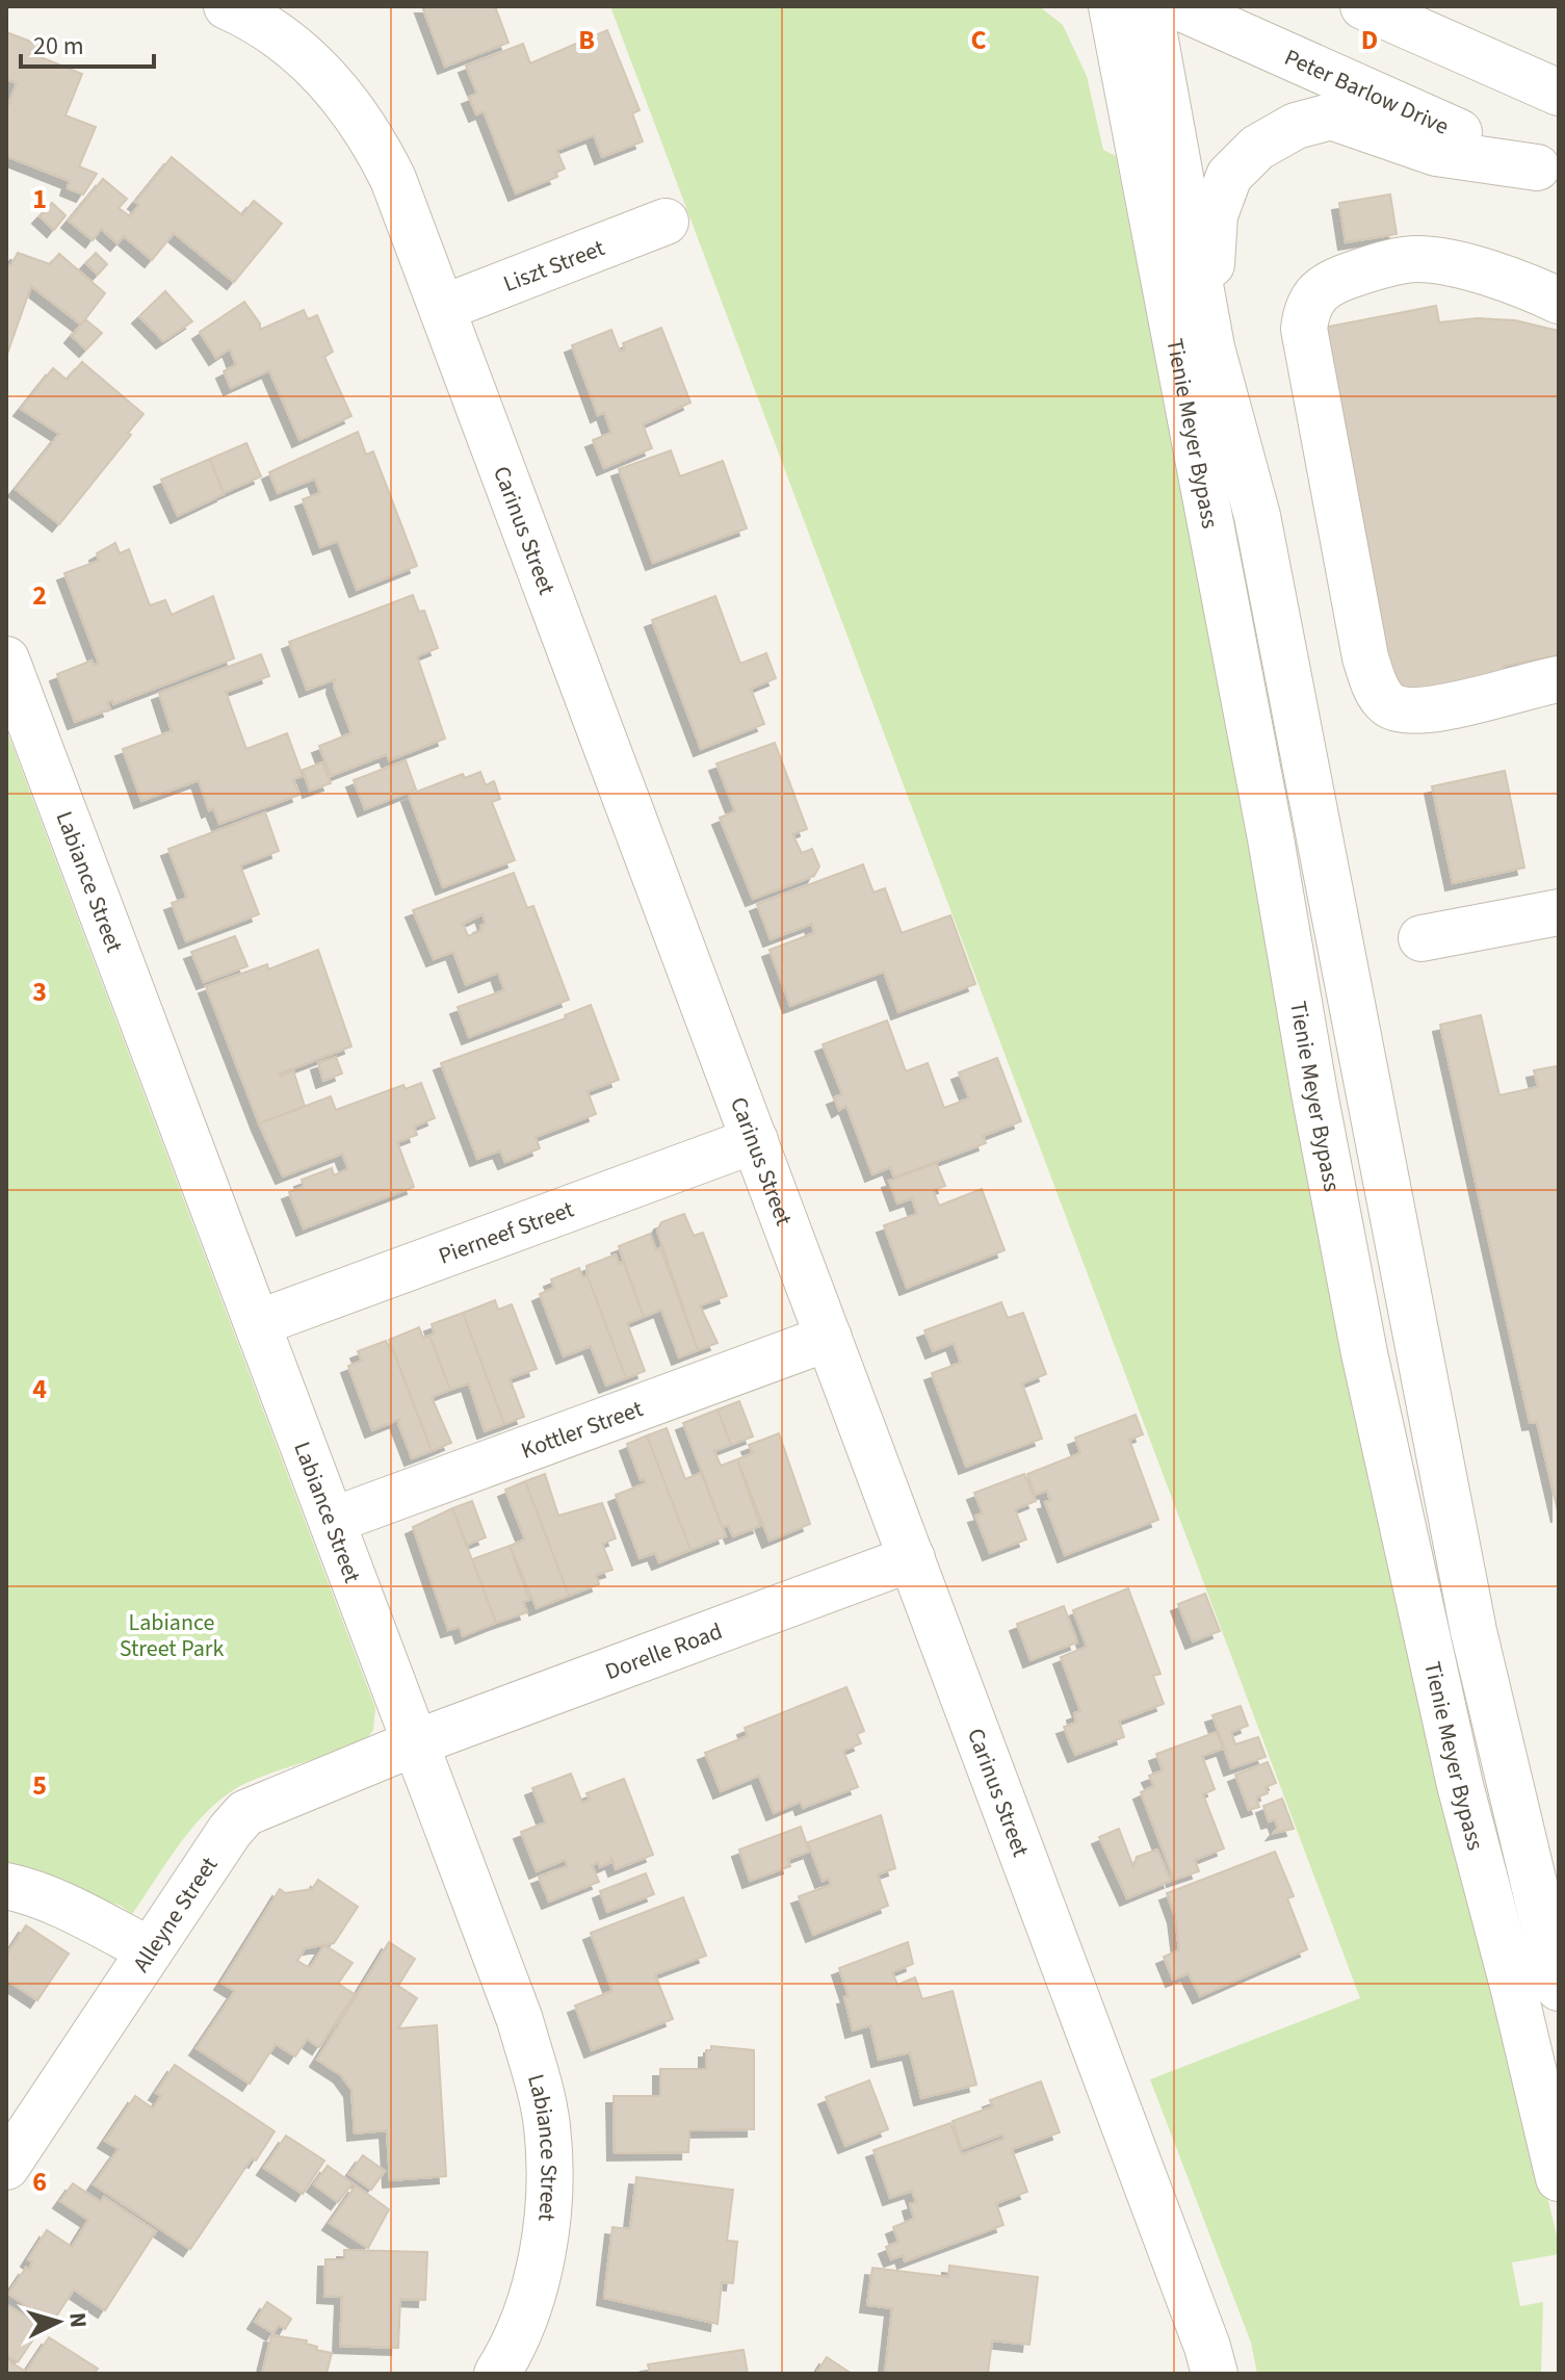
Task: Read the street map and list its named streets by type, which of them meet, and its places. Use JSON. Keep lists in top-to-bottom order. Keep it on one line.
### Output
{"streets":{"street":["Peter Barlow Drive","Liszt Street","Tienie Meyer Bypass","Carinus Street","Labiance Street","Pierneef Street","Kottler Street","Dorelle Road","Alleyne Street"]},"crossings":[["Liszt Street","Carinus Street"],["Carinus Street","Pierneef Street"],["Carinus Street","Kottler Street"],["Carinus Street","Dorelle Road"],["Labiance Street","Pierneef Street"],["Labiance Street","Kottler Street"],["Labiance Street","Dorelle Road"],["Labiance Street","Alleyne Street"],["Dorelle Road","Alleyne Street"]],"parks":["Labiance Street Park"],"scale_bar":"20 m","north":"right","grid":{"columns":["B","C","D"],"rows":["1","2","3","4","5","6"]}}
